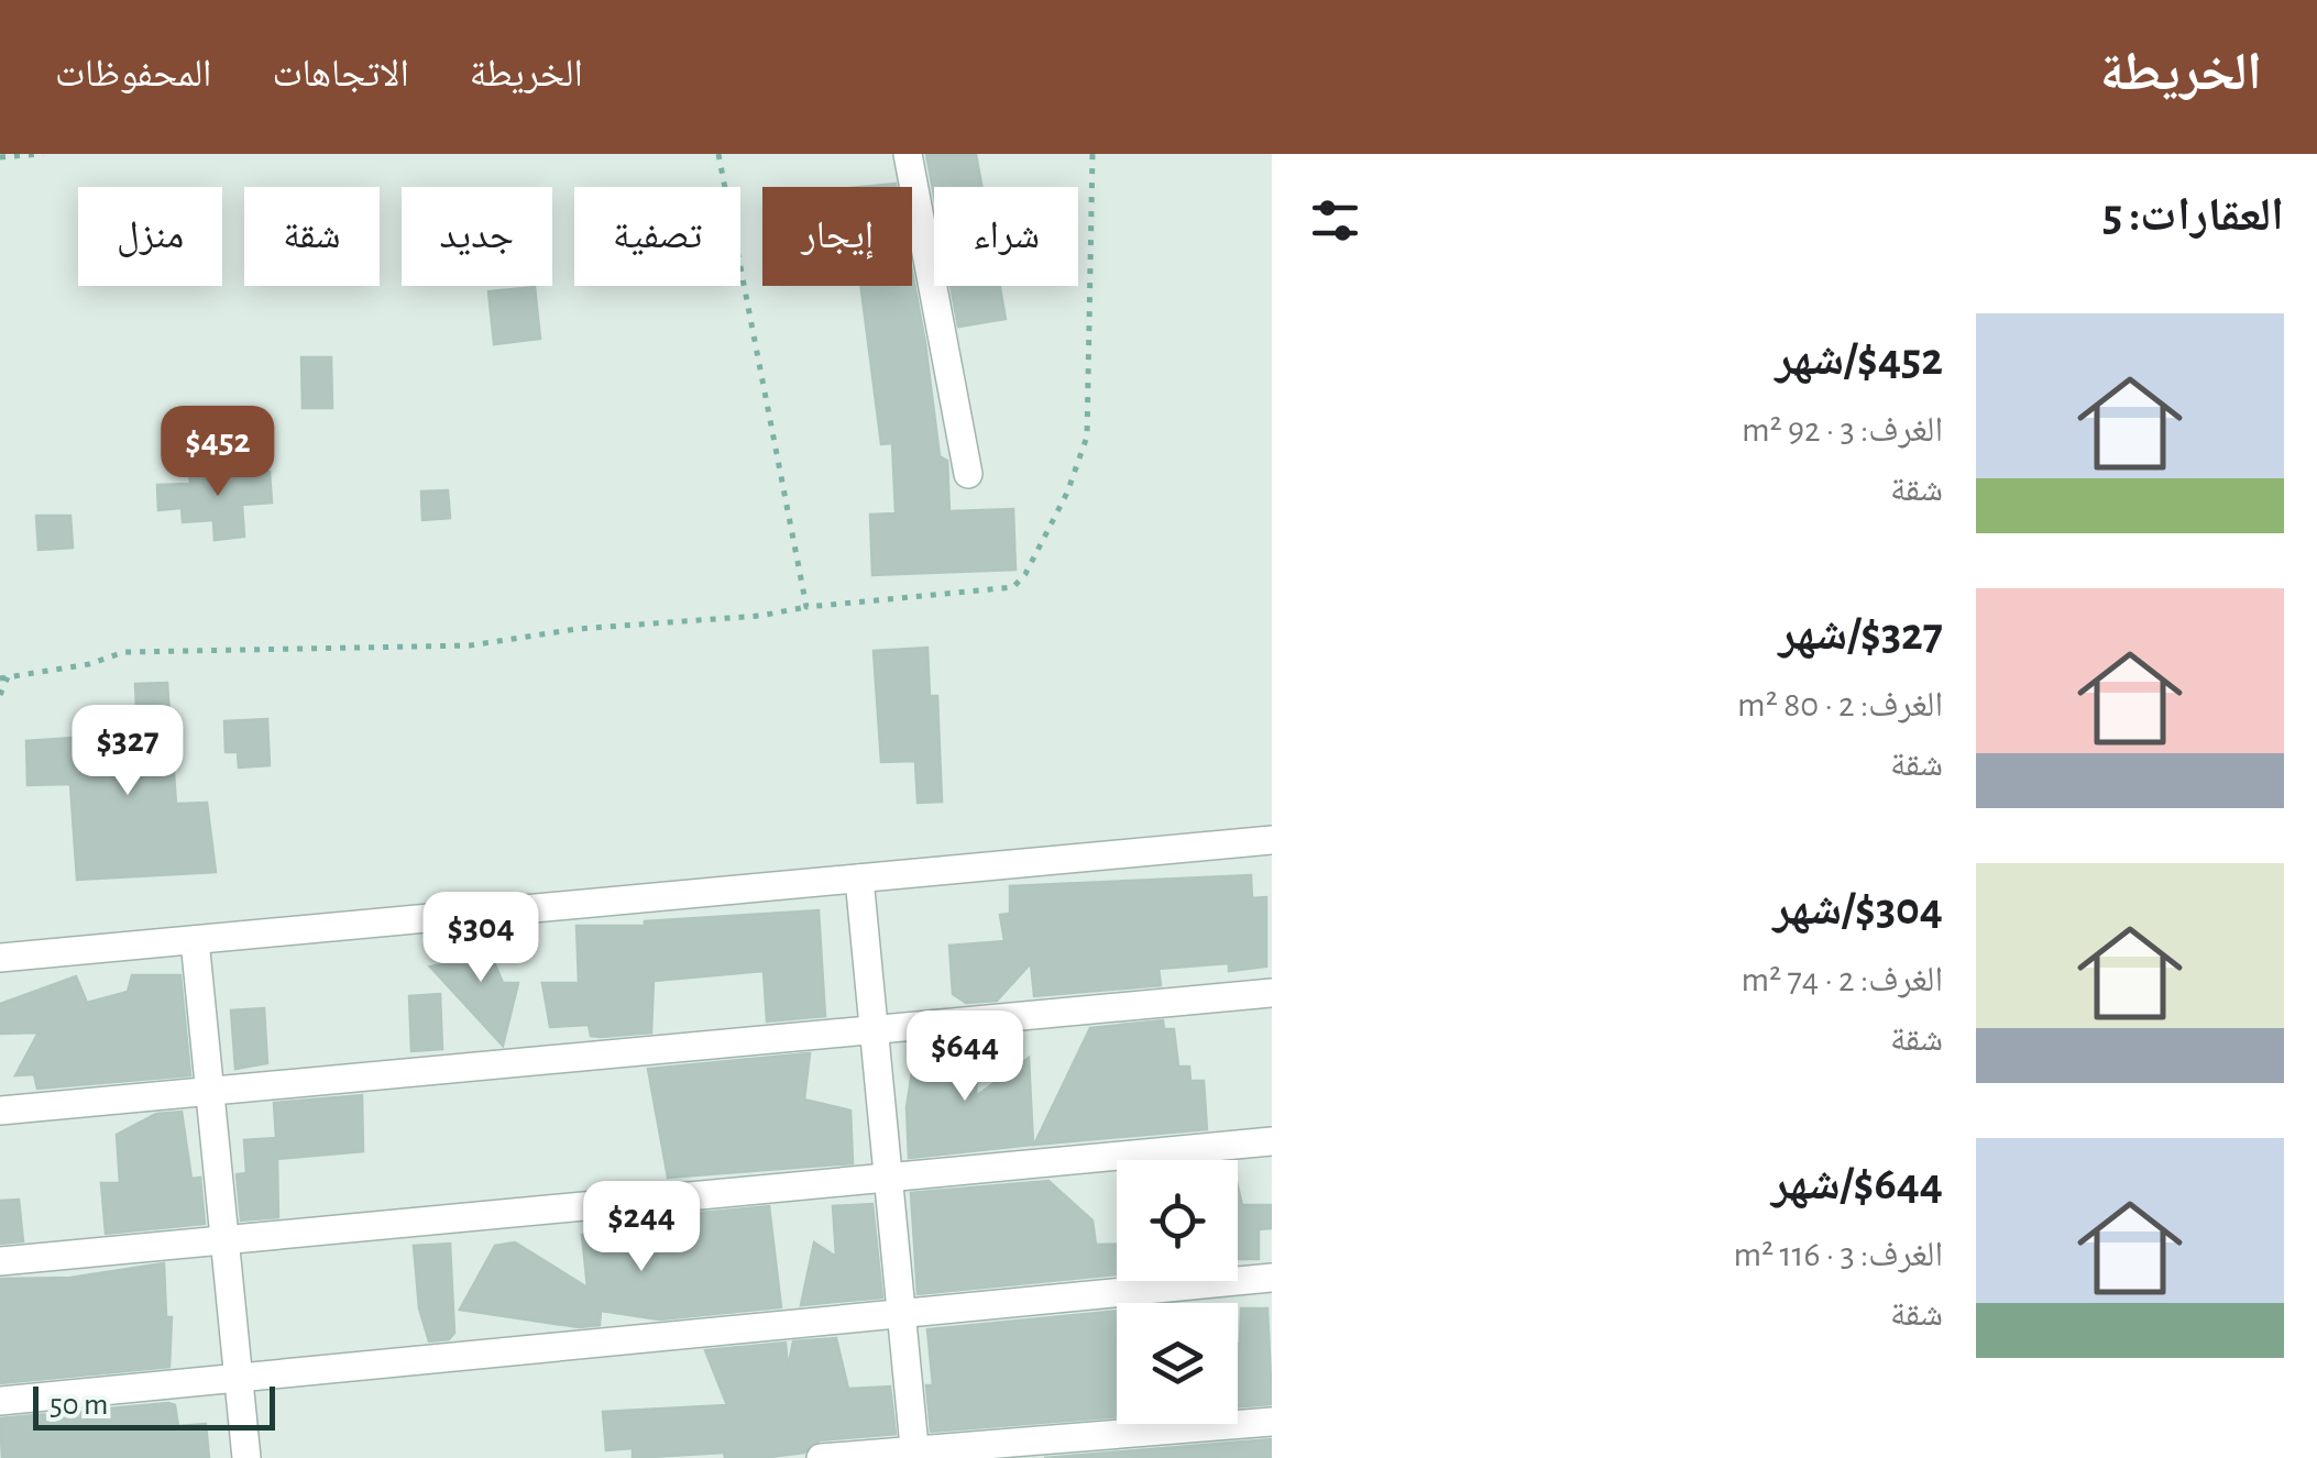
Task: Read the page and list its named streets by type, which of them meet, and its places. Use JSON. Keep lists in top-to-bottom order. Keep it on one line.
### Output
{"scale_bar":"50 m","page":{"header":"الخريطة","nav":["الخريطة","الاتجاهات","المحفوظات"],"heading":"العقارات: 5","chip":["شراء","إيجار","تصفية","جديد","شقة","منزل"],"list":[{"name":"$452/شهر","note":"الغرف: 3 · 92 m² · شقة"},{"name":"$327/شهر","note":"الغرف: 2 · 80 m² · شقة"},{"name":"$304/شهر","note":"الغرف: 2 · 74 m² · شقة"},{"name":"$644/شهر","note":"الغرف: 3 · 116 m² · شقة"}],"price":["$452","$327","$304","$644","$244"],"scale":"50 m"}}
